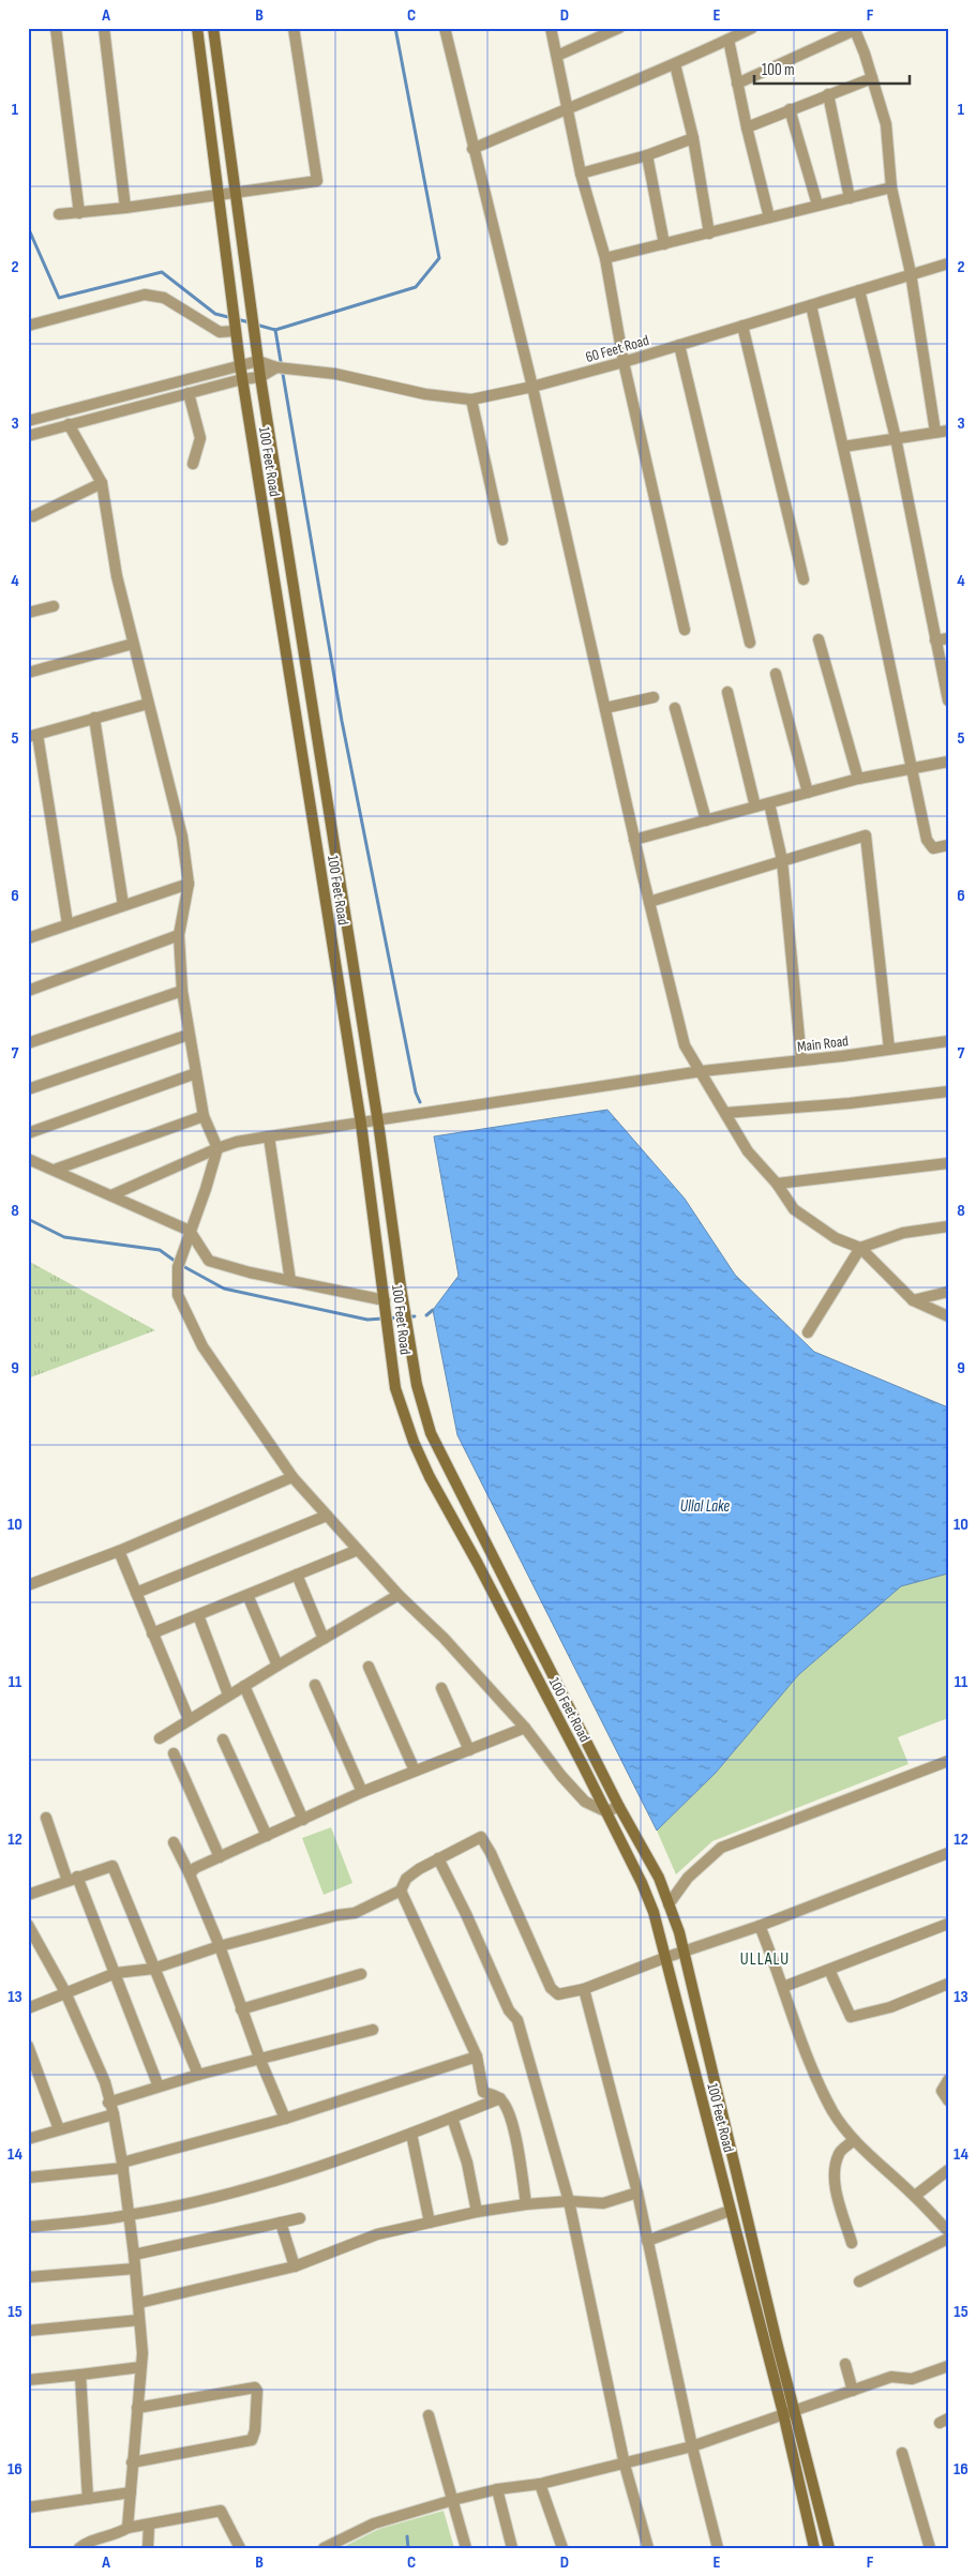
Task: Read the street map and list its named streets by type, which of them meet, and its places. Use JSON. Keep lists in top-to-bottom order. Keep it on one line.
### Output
{"streets":{"main road":["100 Feet Road"],"street":["60 Feet Road","Main Road"]},"crossings":[["60 Feet Road","100 Feet Road"],["100 Feet Road","Main Road"]],"districts":["ULLALU"],"water":["Ullal Lake"],"scale_bar":"100 m","grid":{"columns":["A","B","C","D","E","F"],"rows":["1","2","3","4","5","6","7","8","9","10","11","12","13","14","15","16"]}}
